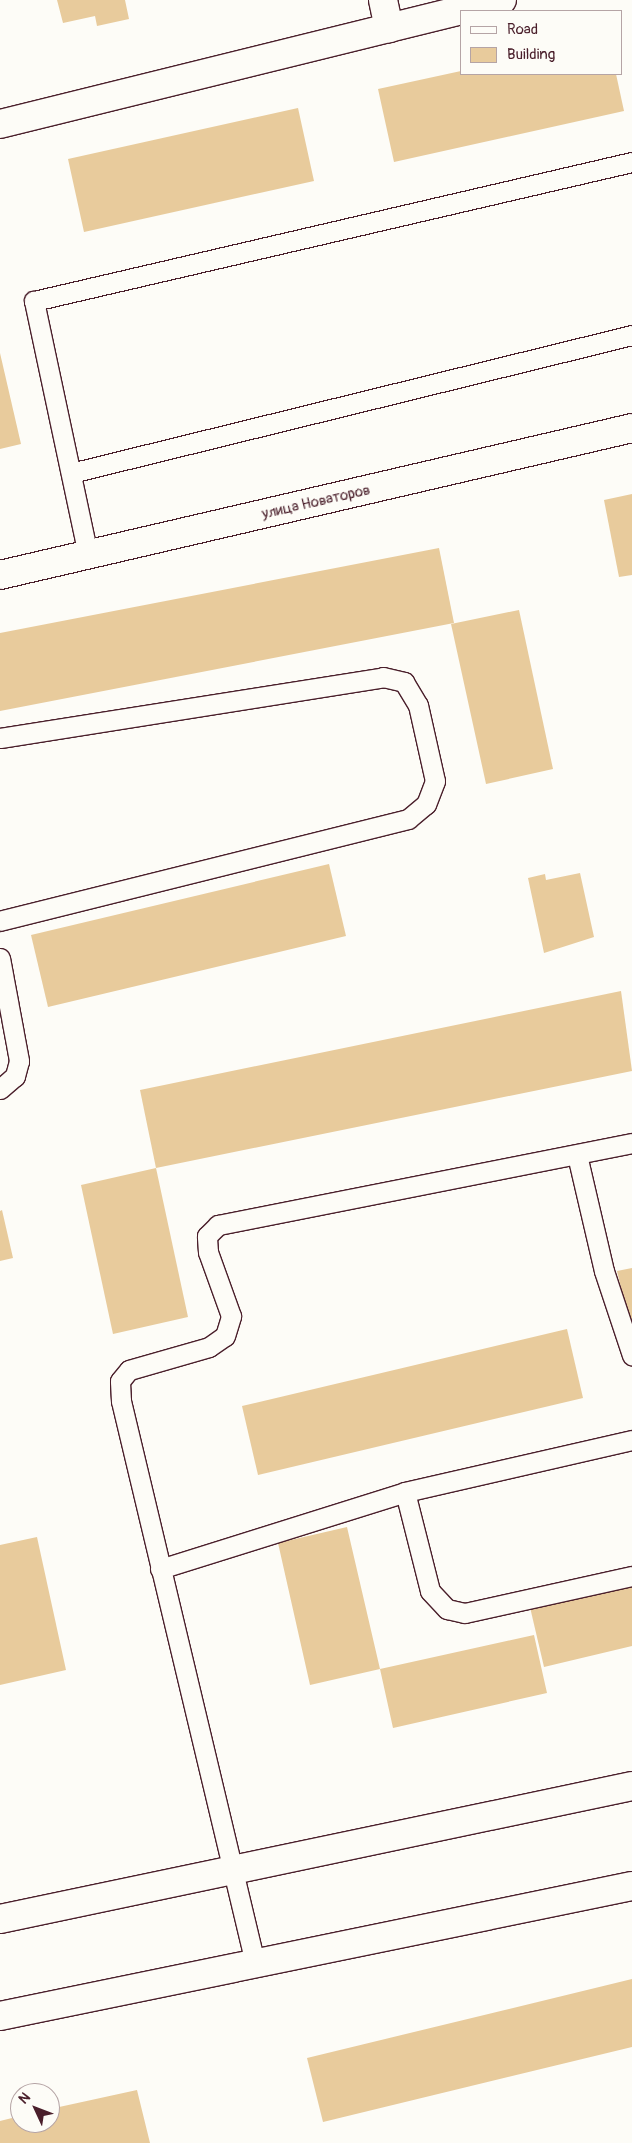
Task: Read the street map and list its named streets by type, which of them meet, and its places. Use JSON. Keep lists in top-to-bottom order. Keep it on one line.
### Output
{"streets":{"street":["улица Новаторов"]},"legend":["Road","Building"],"north":"top left"}
